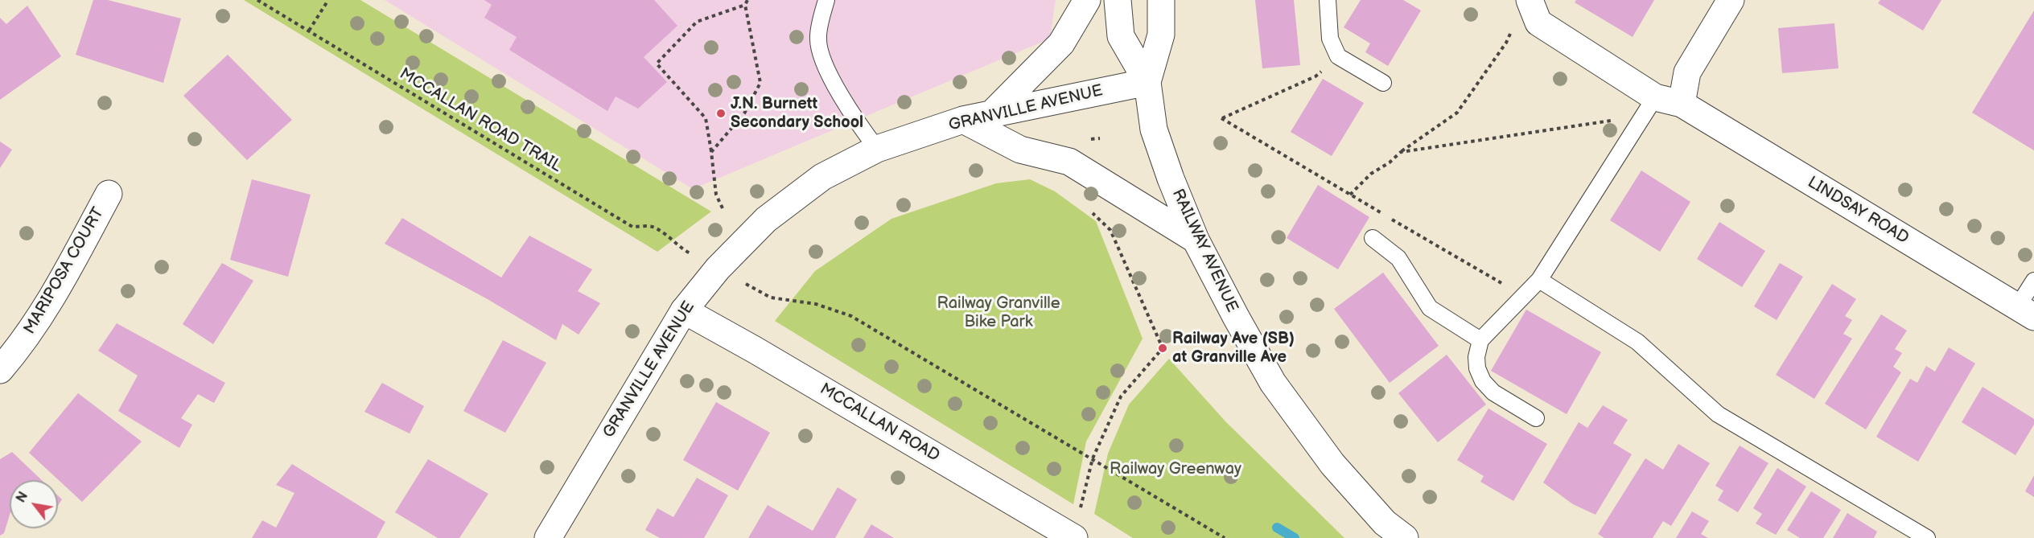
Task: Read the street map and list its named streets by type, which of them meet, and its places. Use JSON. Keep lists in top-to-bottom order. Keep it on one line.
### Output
{"streets":{"street":["GRANVILLE AVENUE","LINDSAY ROAD","RAILWAY AVENUE","MARIPOSA COURT","MCCALLAN ROAD"],"path":["MCCALLAN ROAD TRAIL"]},"crossings":[["GRANVILLE AVENUE","RAILWAY AVENUE"],["GRANVILLE AVENUE","MCCALLAN ROAD"]],"parks":["Railway Granville Bike Park","Railway Greenway"],"places":["J.N. Burnett Secondary School","Railway Ave (SB) at Granville Ave"],"north":"top left"}
